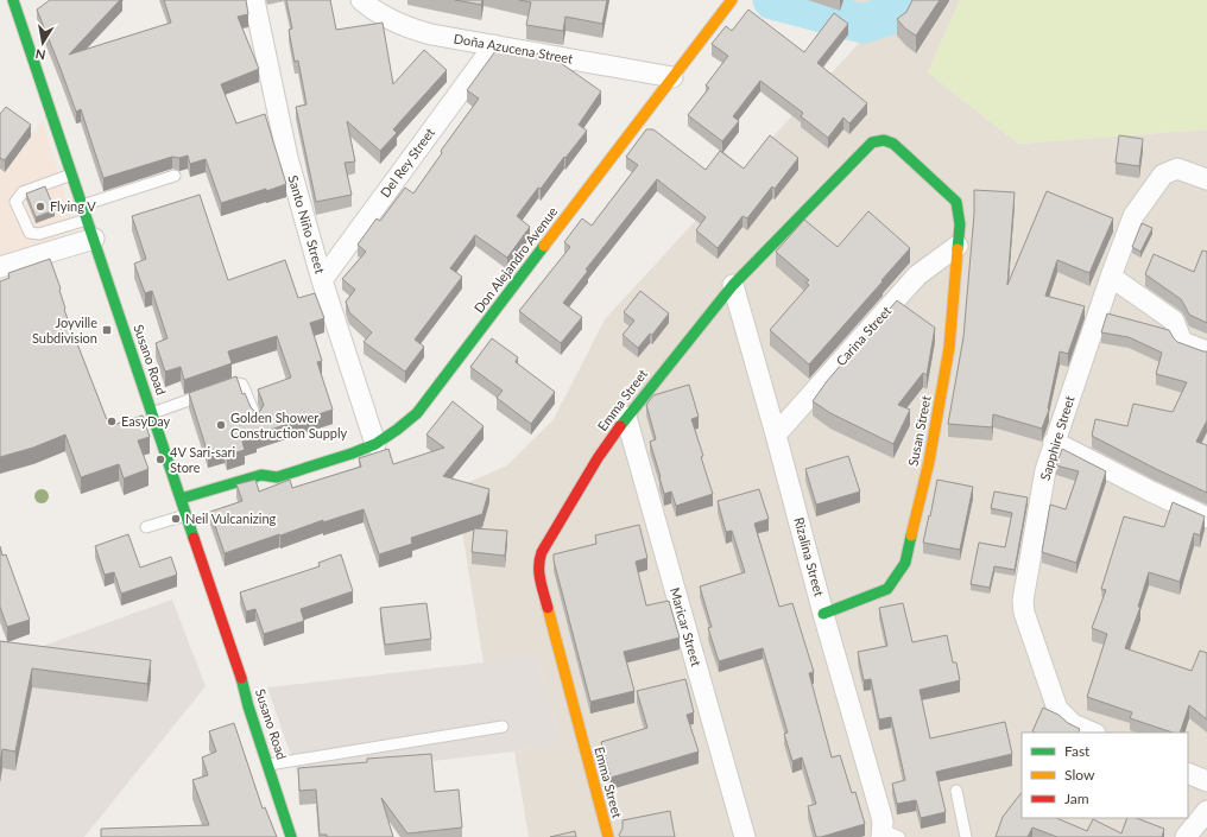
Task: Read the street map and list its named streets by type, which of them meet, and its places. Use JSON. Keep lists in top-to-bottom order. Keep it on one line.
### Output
{"streets":{"street":["Doña Azucena Street","Del Rey Street","Santo Niño Street","Don Alejandro Avenue","Carina Street","Susano Road","Emma Street","Susan Street","Sapphire Street","Rizalina Street","Maricar Street"]},"crossings":[["Doña Azucena Street","Del Rey Street"],["Doña Azucena Street","Don Alejandro Avenue"],["Del Rey Street","Santo Niño Street"],["Santo Niño Street","Don Alejandro Avenue"],["Don Alejandro Avenue","Susano Road"],["Carina Street","Susan Street"],["Carina Street","Rizalina Street"],["Emma Street","Susan Street"],["Emma Street","Rizalina Street"],["Emma Street","Maricar Street"],["Susan Street","Rizalina Street"]],"places":{"other":["Flying V","EasyDay","Golden Shower Construction Supply","4V Sari-sari Store","Neil Vulcanizing"],"transit":["Joyville Subdivision"]},"legend":["Fast","Slow","Jam"],"north":"bottom"}
